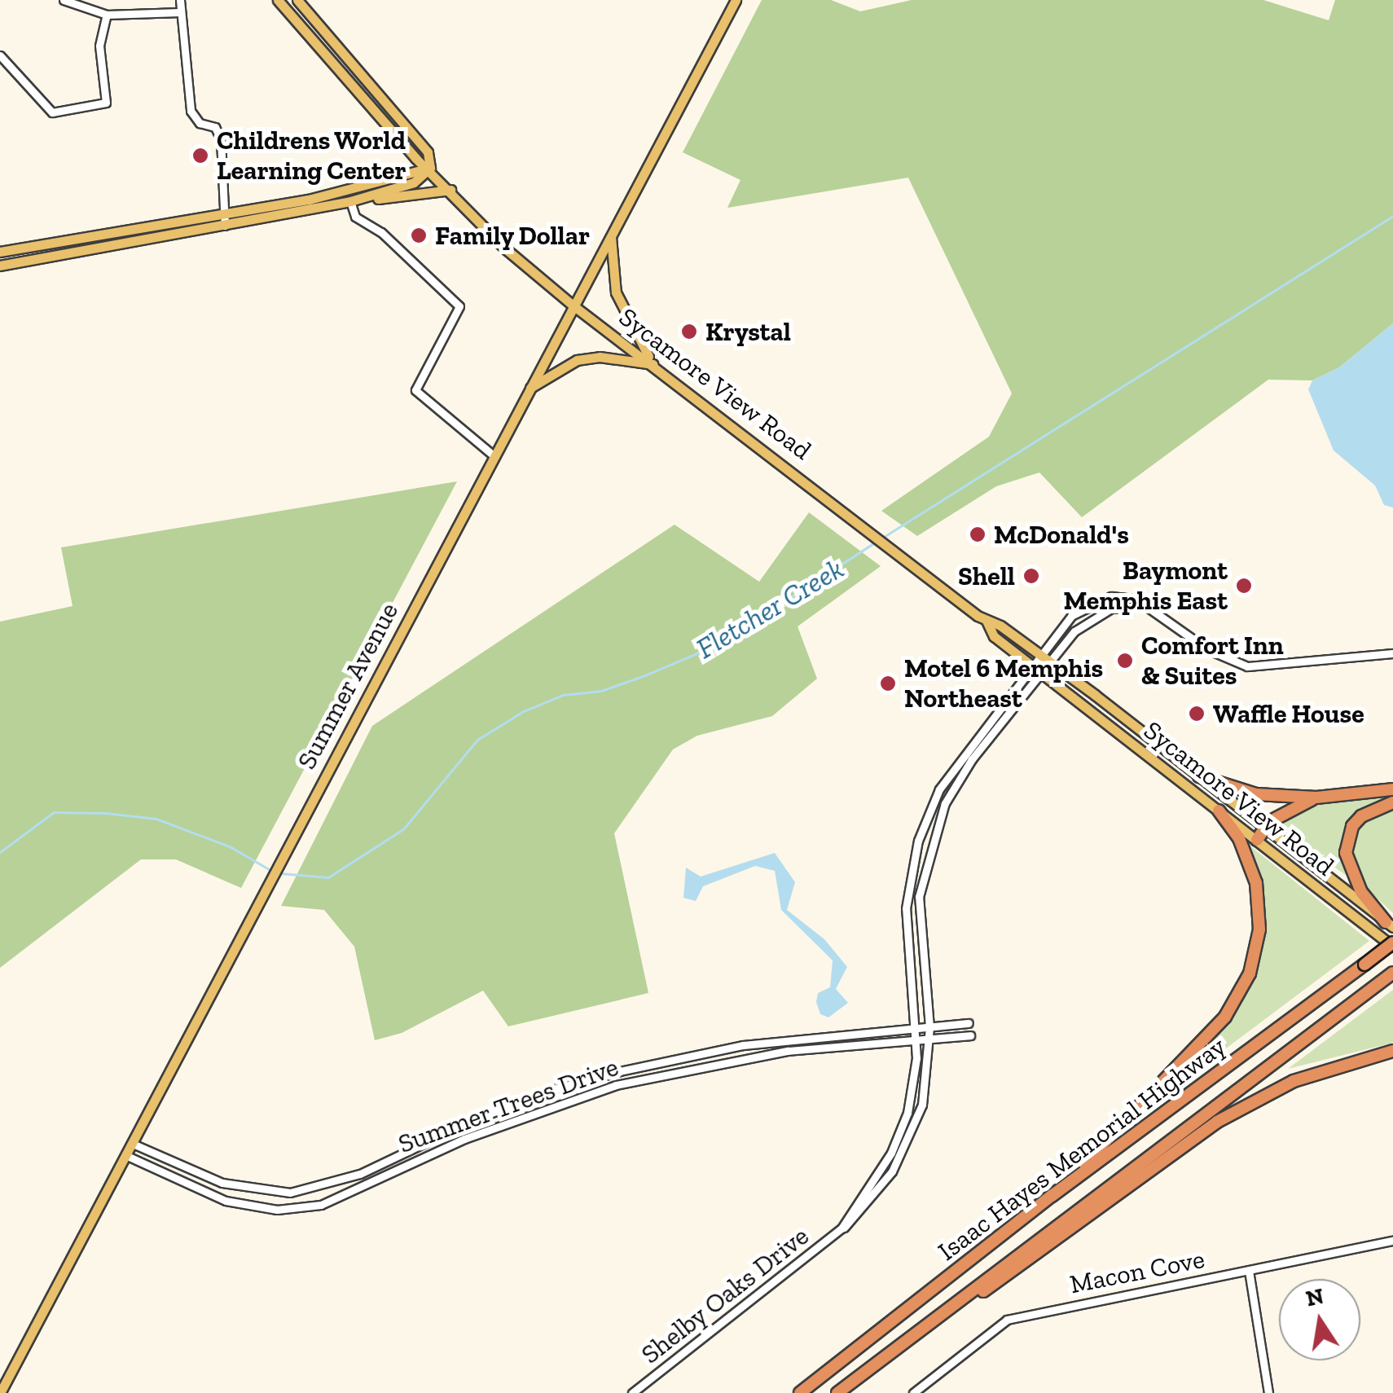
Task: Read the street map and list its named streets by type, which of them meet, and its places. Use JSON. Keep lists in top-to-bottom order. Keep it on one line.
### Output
{"streets":{"highway":["Isaac Hayes Memorial Highway"],"main road":["Sycamore View Road","Summer Avenue"],"street":["Summer Trees Drive","Macon Cove","Shelby Oaks Drive"]},"crossings":[["Sycamore View Road","Summer Avenue"],["Sycamore View Road","Isaac Hayes Memorial Highway"],["Sycamore View Road","Shelby Oaks Drive"],["Summer Avenue","Summer Trees Drive"],["Summer Trees Drive","Shelby Oaks Drive"]],"water":["Fletcher Creek"],"places":["Childrens World Learning Center","Family Dollar","Krystal","McDonald's","Shell","Baymont Memphis East","Comfort Inn & Suites","Motel 6 Memphis Northeast","Waffle House"],"north":"top"}
